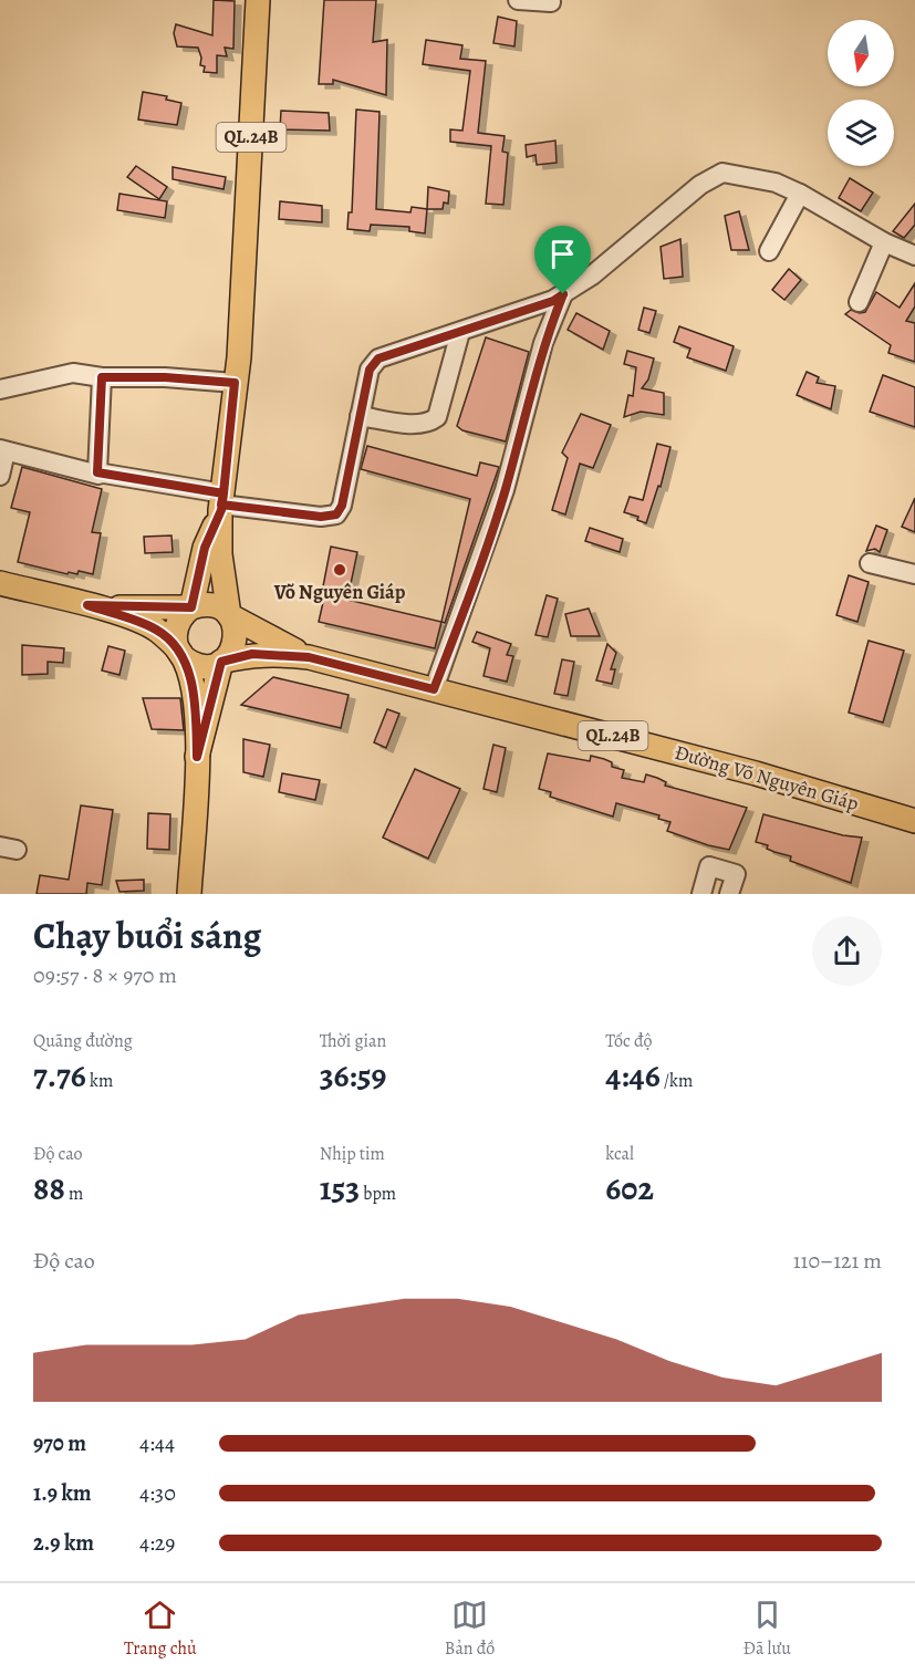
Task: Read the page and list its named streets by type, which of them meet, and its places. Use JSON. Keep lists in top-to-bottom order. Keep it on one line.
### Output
{"streets":{"main road":["QL.24B","Đường Võ Nguyên Giáp"]},"crossings":[["QL.24B","Đường Võ Nguyên Giáp"]],"places":["Võ Nguyên Giáp"],"north":"bottom","page":{"heading":["Chạy buổi sáng","09:57 · 8 × 970 m"],"stats":[["Quãng đường","7.76 km"],["Thời gian","36:59"],["Tốc độ","4:46 /km"],["Độ cao","88 m"],["Nhịp tim","153 bpm"],["kcal","602"]],"chart":["Độ cao","110–121 m"],"list":[{"name":"970 m","note":"4:44"},{"name":"1.9 km","note":"4:30"},{"name":"2.9 km","note":"4:29"}],"tabs":["Trang chủ","Bản đồ","Đã lưu"]}}
